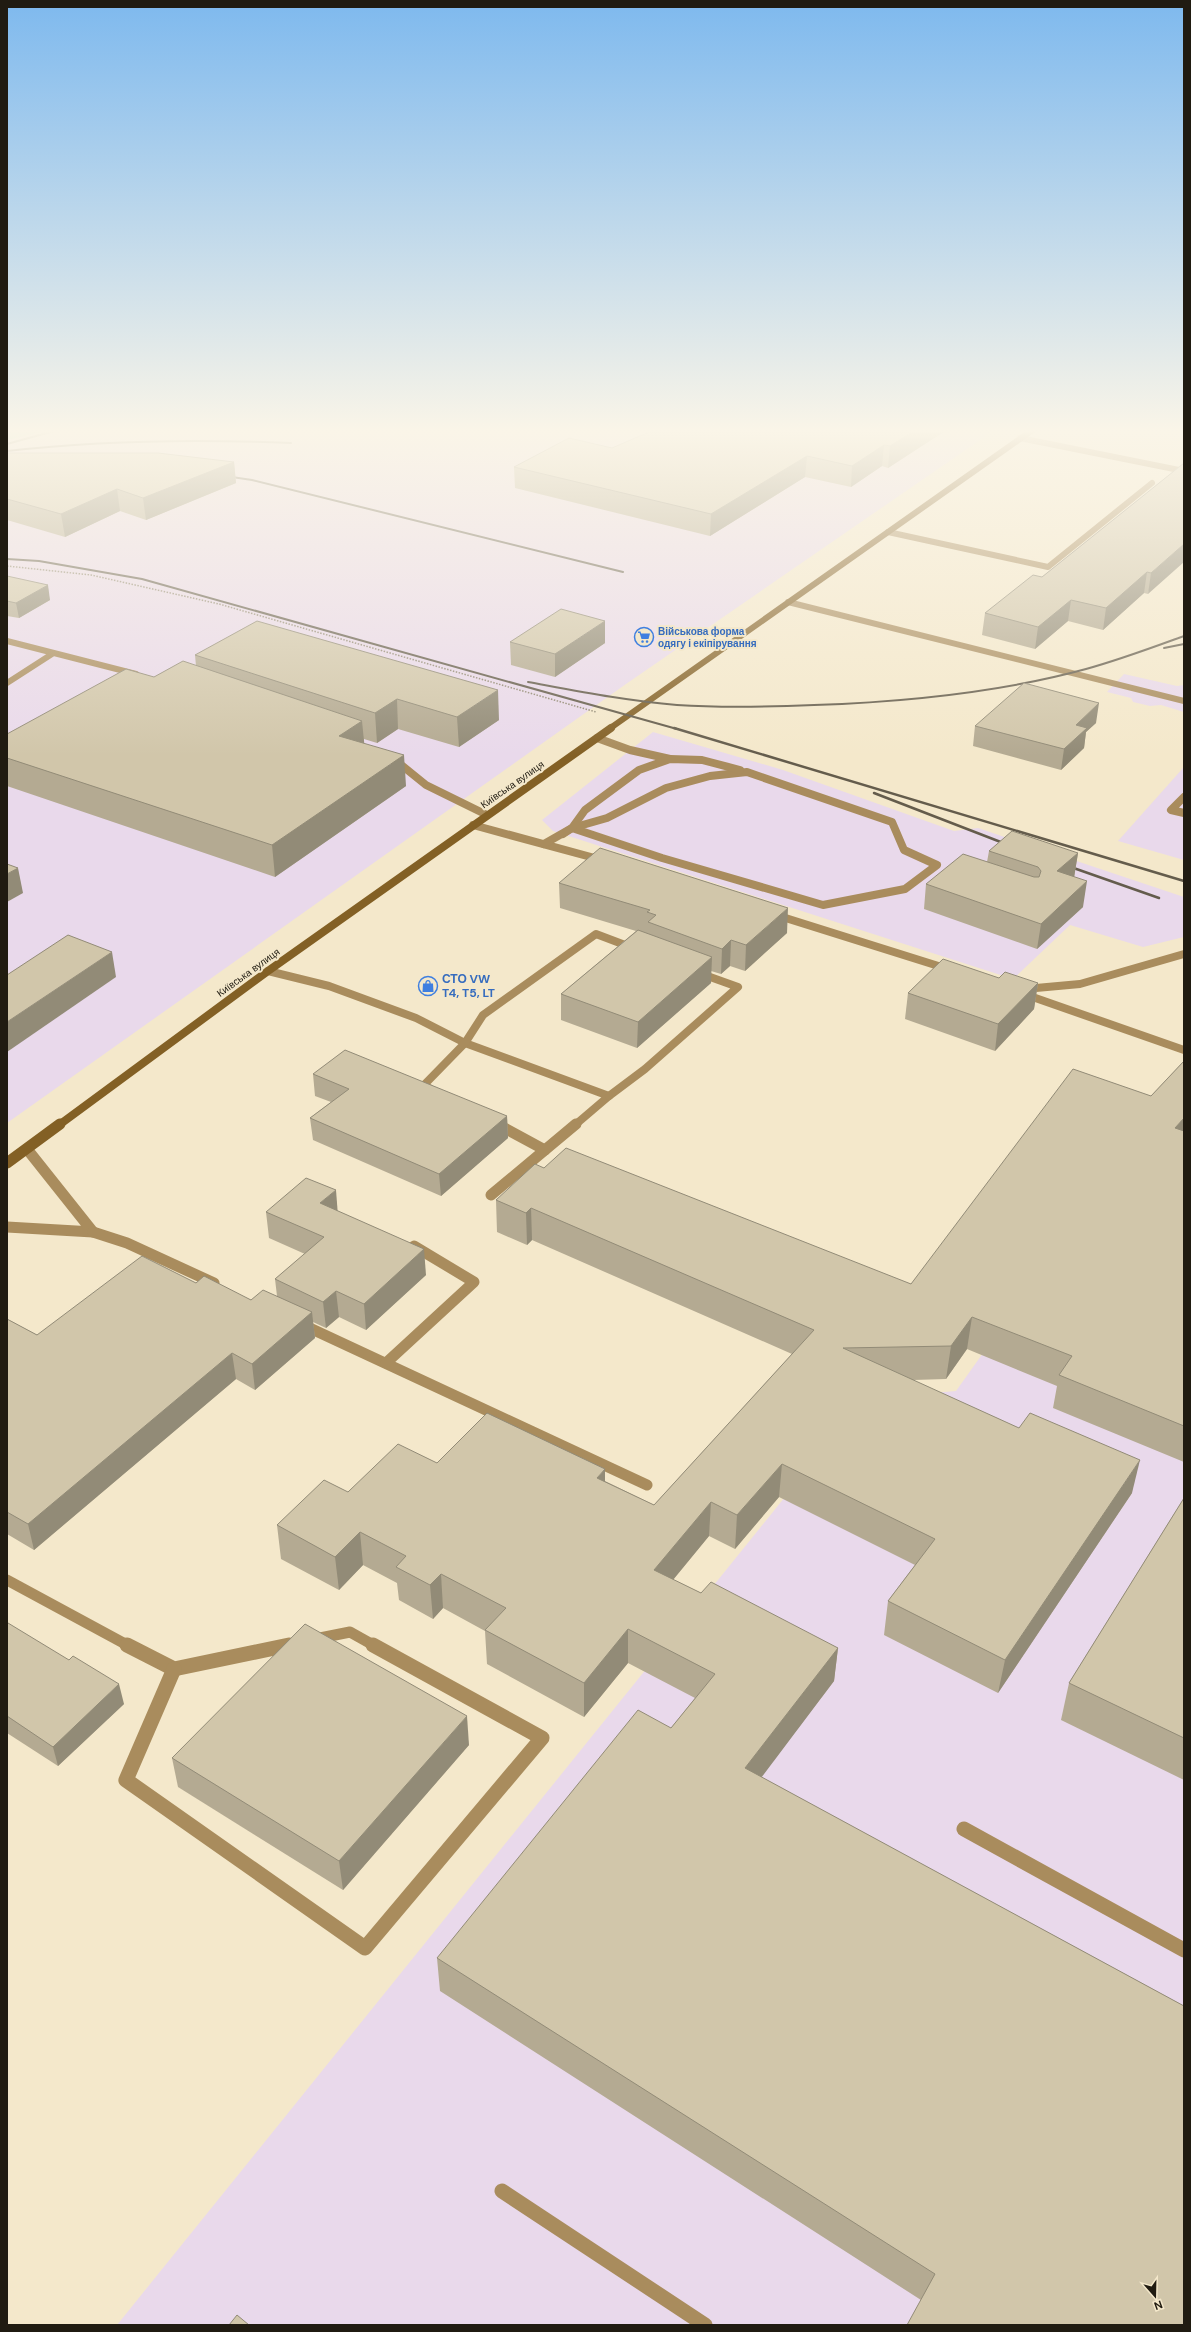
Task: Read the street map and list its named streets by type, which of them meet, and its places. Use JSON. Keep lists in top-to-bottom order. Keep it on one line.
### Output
{"streets":{"main road":["Київська вулиця"]},"places":{"supermarket":["Військова форма одягу і екіпірування"],"shop":["СТО VW T4, T5, LT"]},"north":"bottom"}
